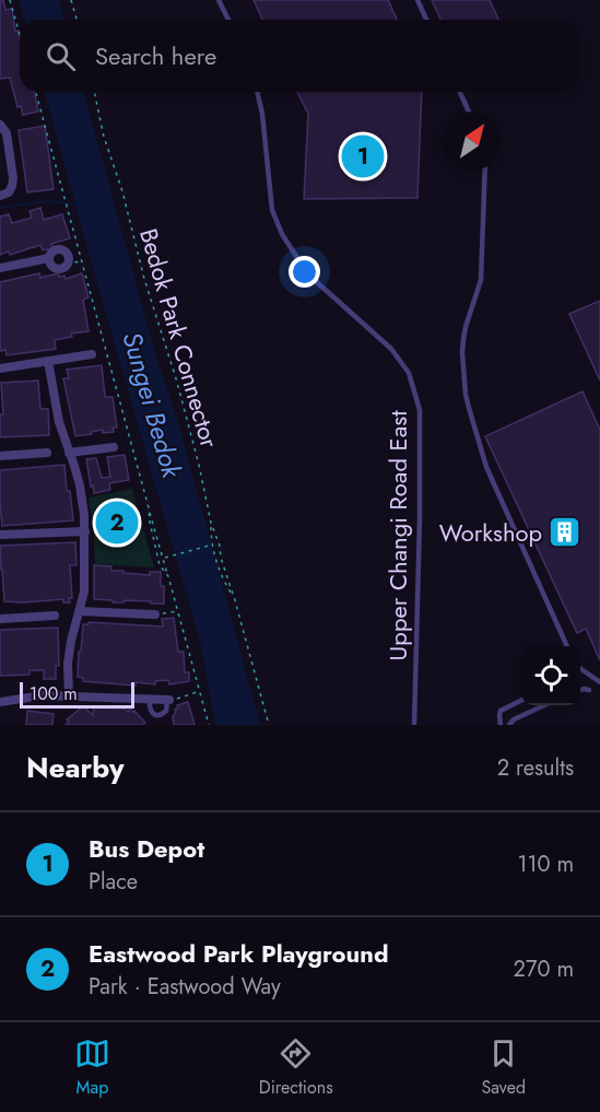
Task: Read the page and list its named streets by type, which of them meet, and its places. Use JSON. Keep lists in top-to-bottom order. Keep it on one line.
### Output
{"streets":{"lane":["Upper Changi Road East"],"path":["Bedok Park Connector"]},"water":["Sungei Bedok"],"places":{"building":["Workshop"]},"scale_bar":"100 m","north":"top right","page":{"search":"Search here","pins":["1","2"],"scale":"100 m","heading":["Nearby","2 results"],"list":[{"mark":"1","name":"Bus Depot","note":"Place","value":"110 m"},{"mark":"2","name":"Eastwood Park Playground","note":"Park · Eastwood Way","value":"270 m"}],"nav":["Map","Directions","Saved"]}}
